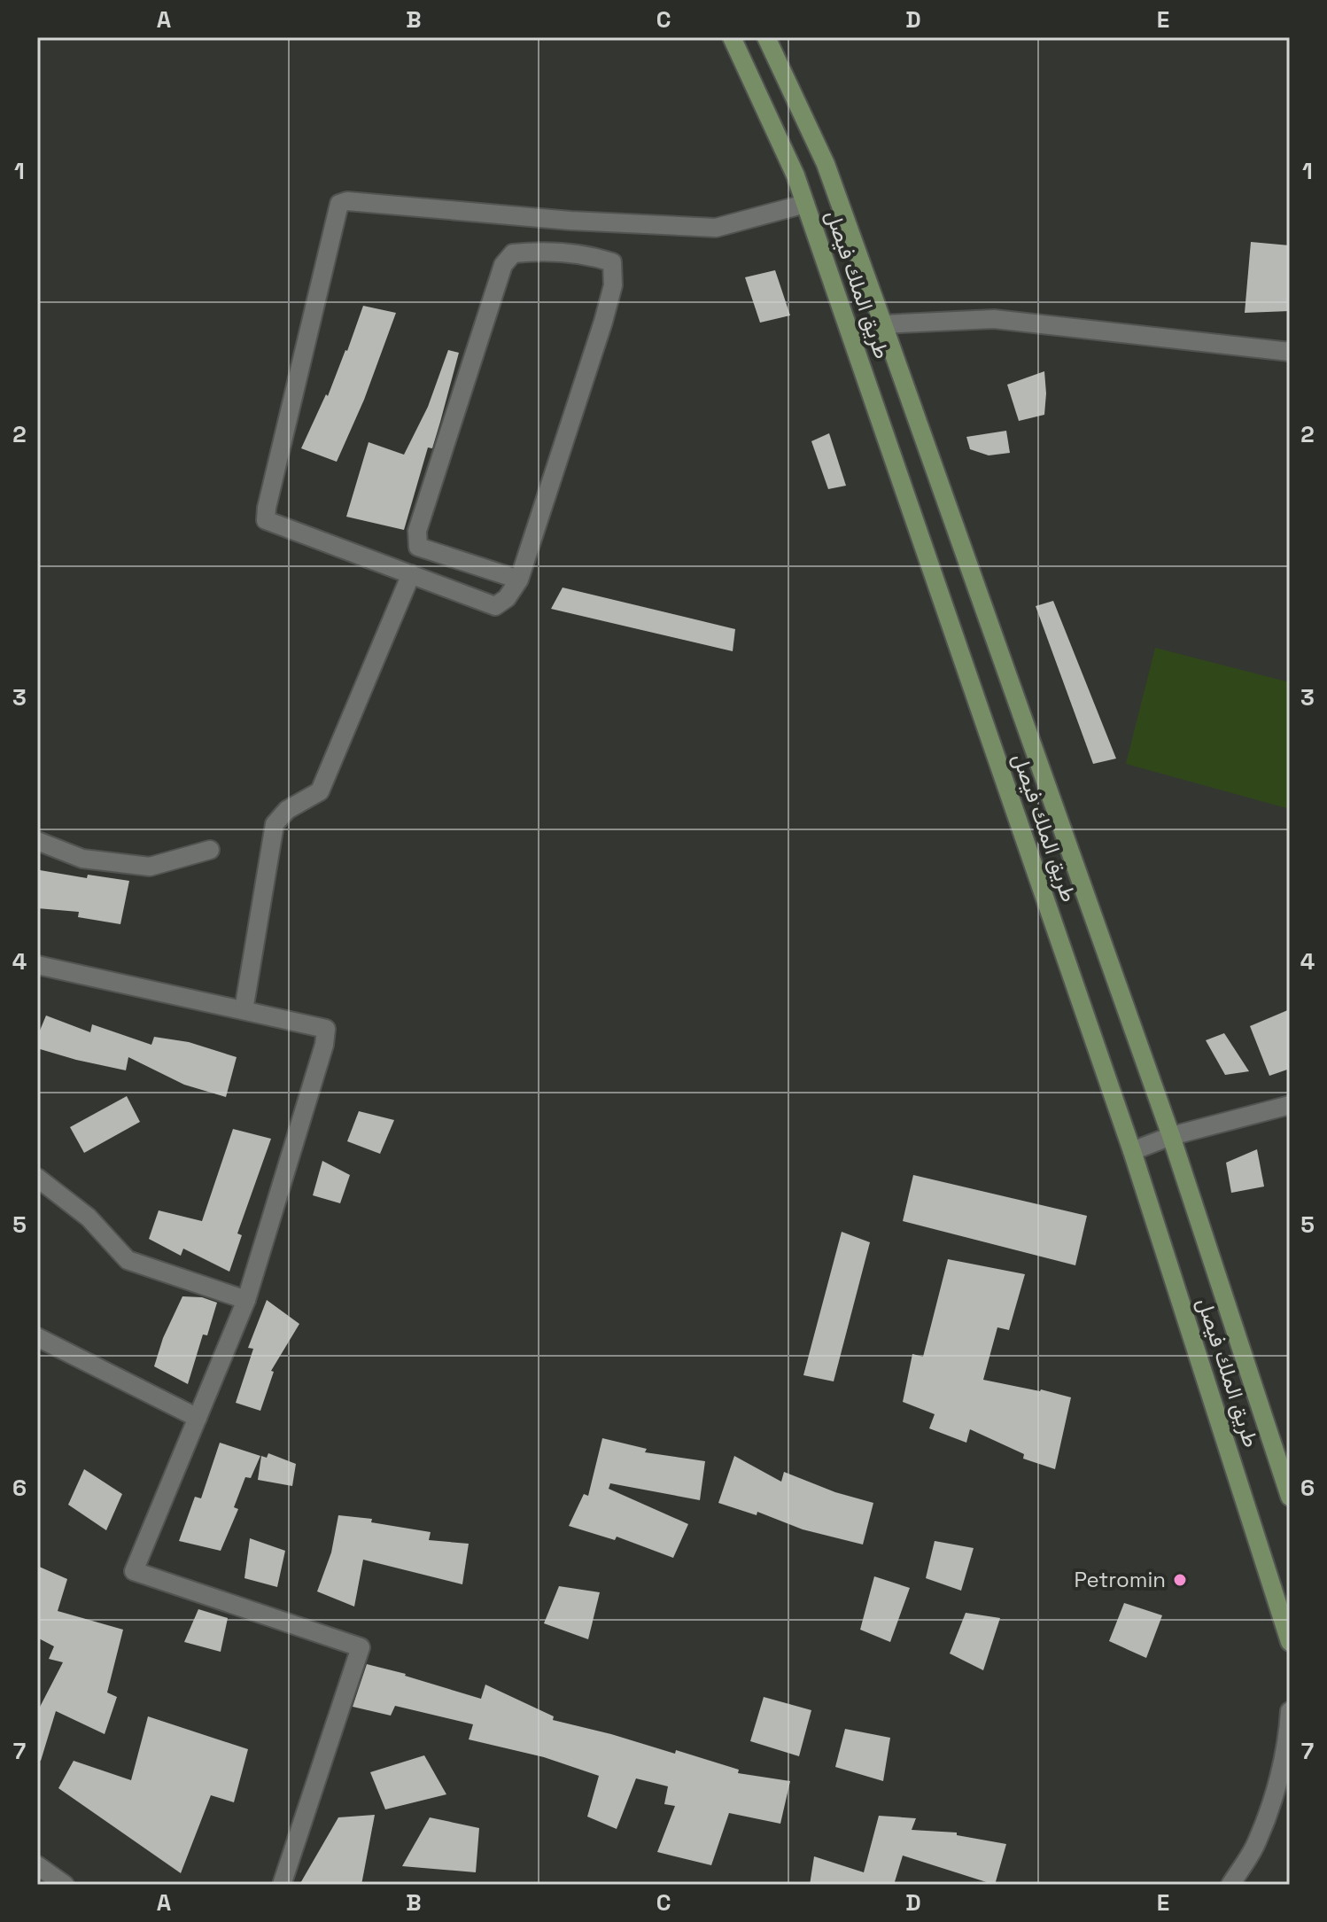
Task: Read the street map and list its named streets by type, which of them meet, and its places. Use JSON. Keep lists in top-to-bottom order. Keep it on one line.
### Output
{"streets":{"main road":["طريق الملك فيصل"]},"places":["Petromin"],"grid":{"columns":["A","B","C","D","E"],"rows":["1","2","3","4","5","6","7"]}}
